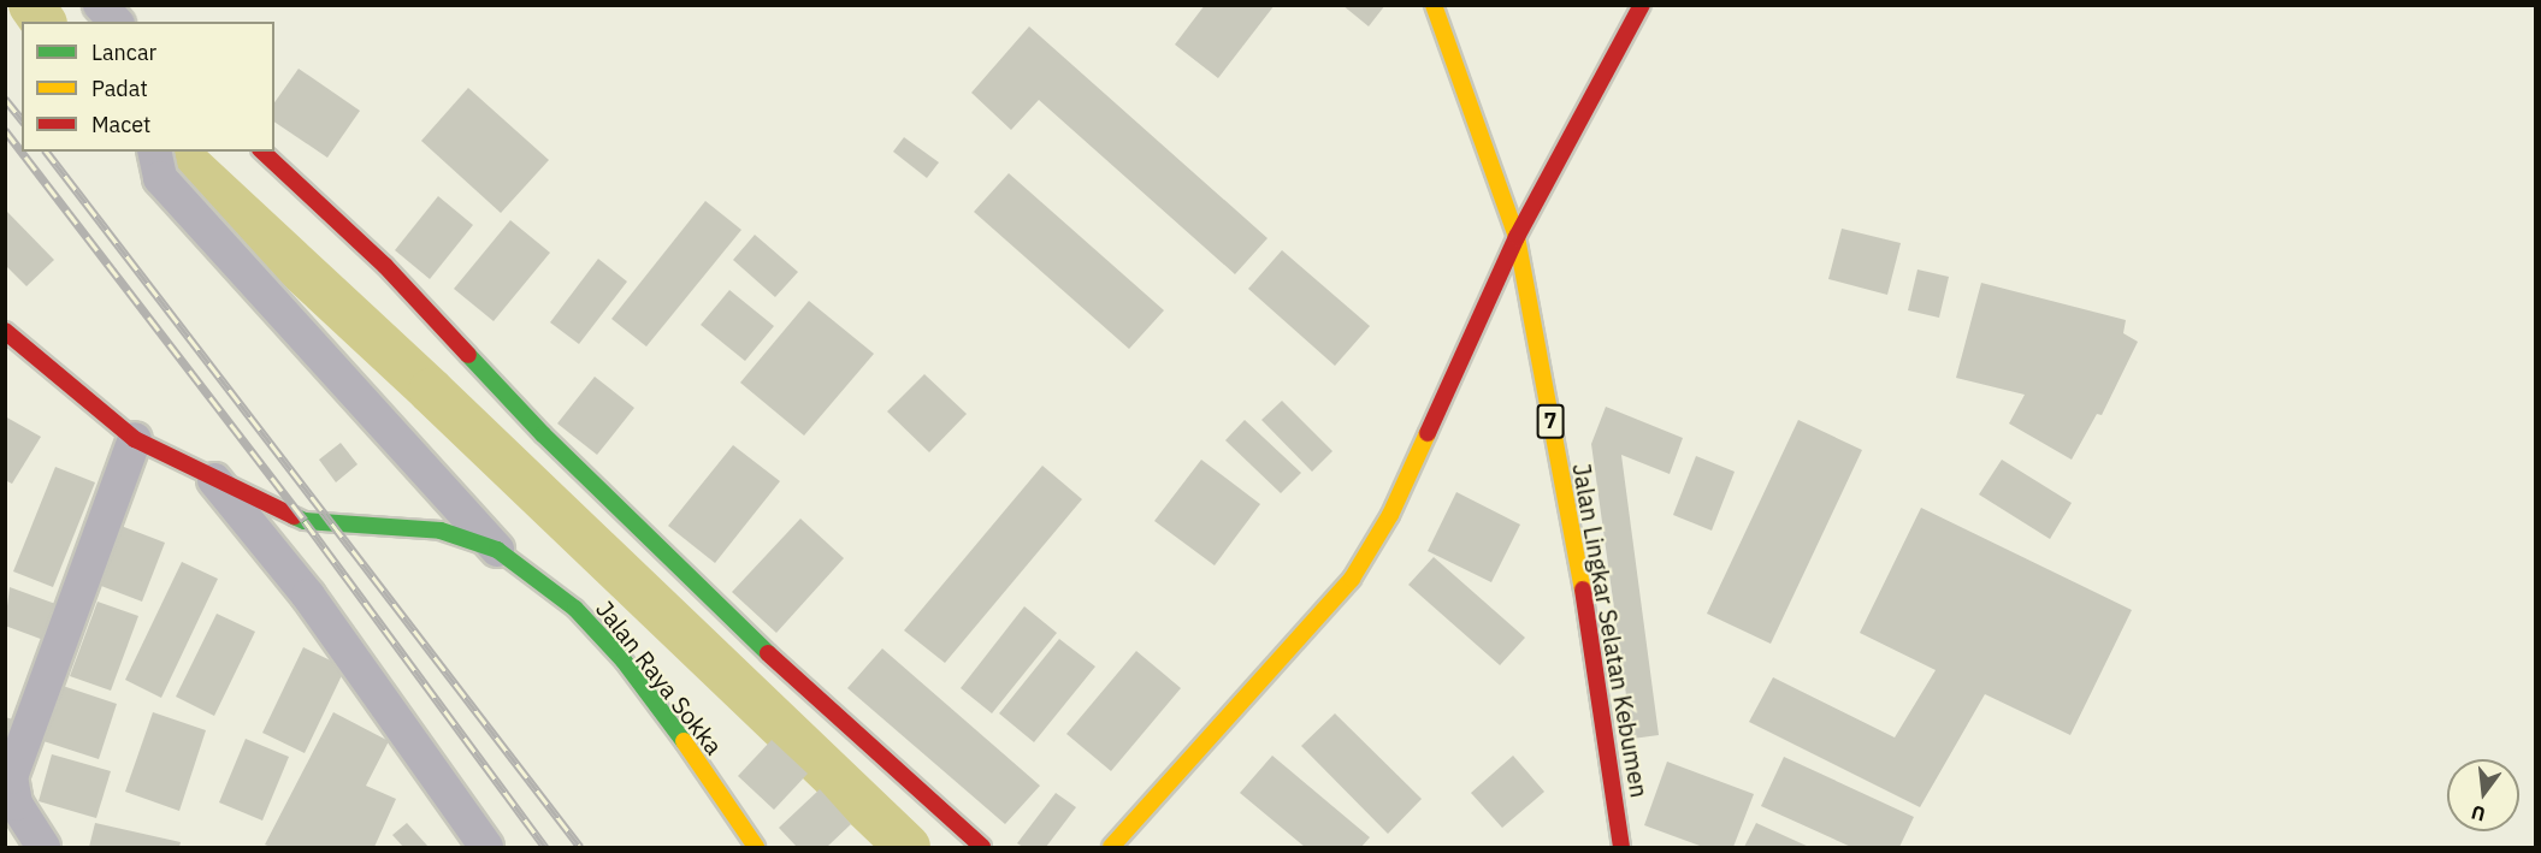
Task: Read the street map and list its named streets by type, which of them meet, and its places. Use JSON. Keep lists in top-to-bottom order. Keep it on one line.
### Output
{"streets":{"main road":["7","Jalan Lingkar Selatan Kebumen","Jalan Raya Sokka"]},"legend":["Lancar","Padat","Macet"],"north":"bottom"}
